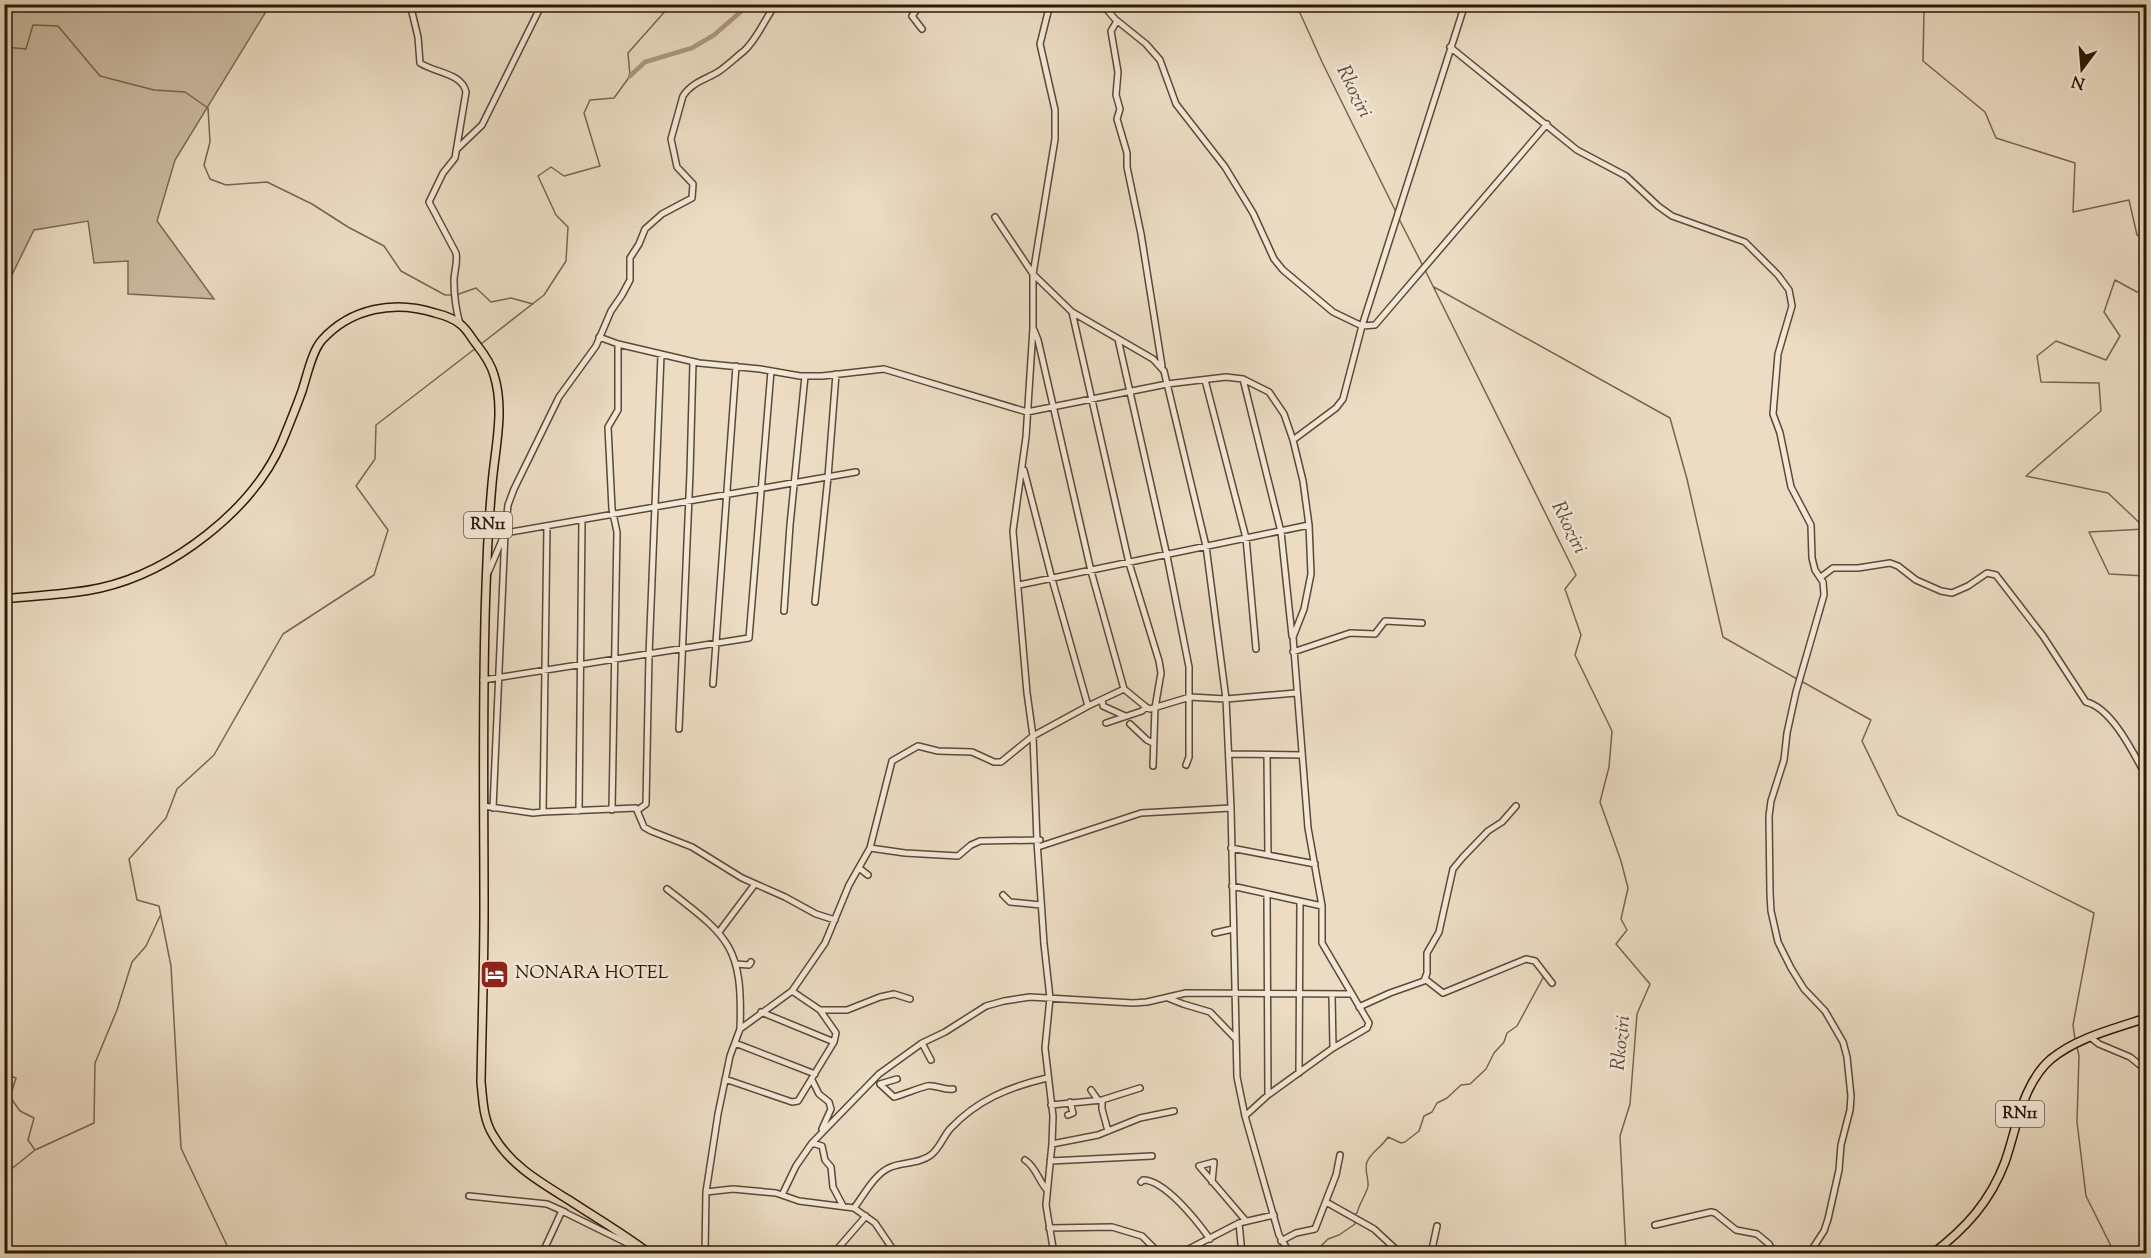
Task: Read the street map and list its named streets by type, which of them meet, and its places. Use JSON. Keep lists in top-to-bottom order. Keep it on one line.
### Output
{"streets":{"main road":["RN11"]},"water":["Rkoziri"],"places":{"hotel":["NONARA HOTEL"]},"north":"bottom"}
